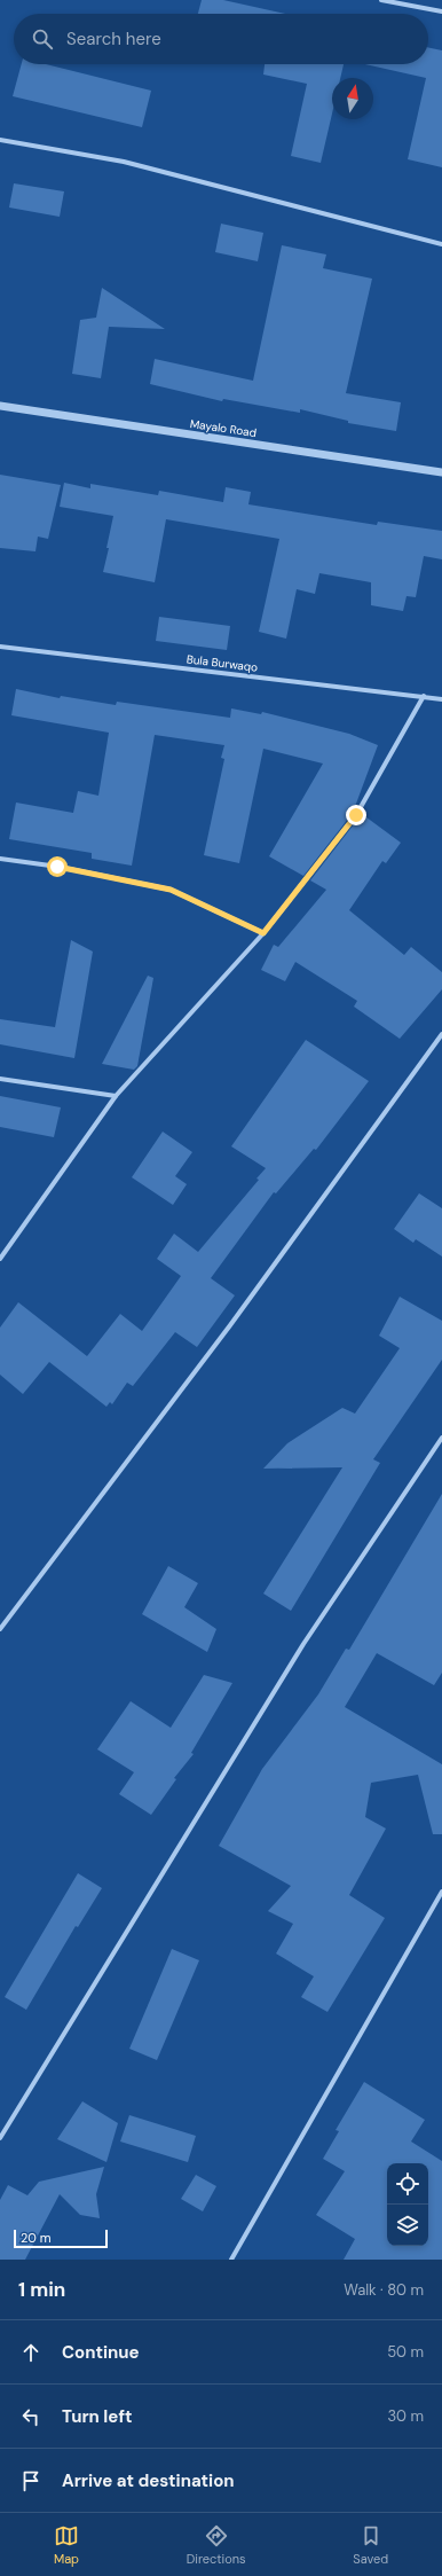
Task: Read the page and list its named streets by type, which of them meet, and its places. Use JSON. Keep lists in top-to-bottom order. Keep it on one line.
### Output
{"streets":{"street":["Mayalo Road","Bula Burwaqo"]},"scale_bar":"20 m","north":"top","page":{"search":"Search here","scale":"20 m","heading":["1 min","Walk · 80 m"],"list":[["Continue","50 m"],["Turn left","30 m"],"Arrive at destination"],"nav":["Map","Directions","Saved"]}}
